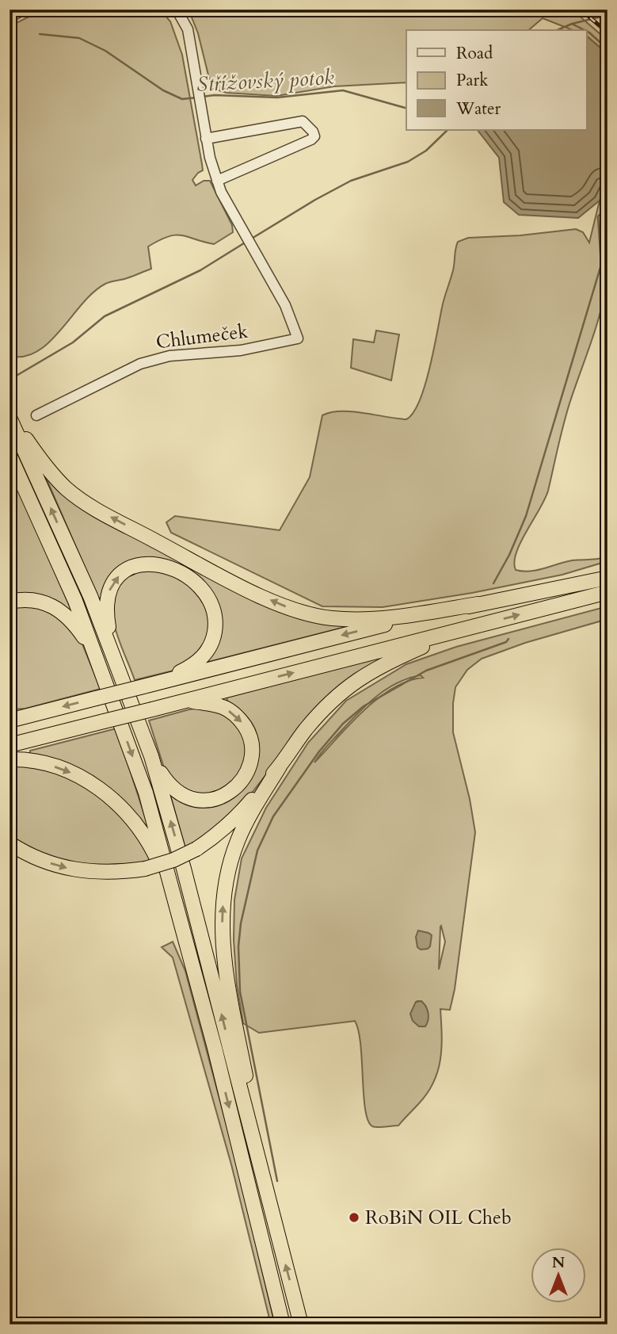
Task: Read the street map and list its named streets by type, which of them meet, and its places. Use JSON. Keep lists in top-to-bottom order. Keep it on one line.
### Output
{"streets":{"street":["Chlumeček"]},"water":["Střížovský potok"],"places":["RoBiN OIL Cheb"],"legend":["Road","Park","Water"],"north":"top"}
